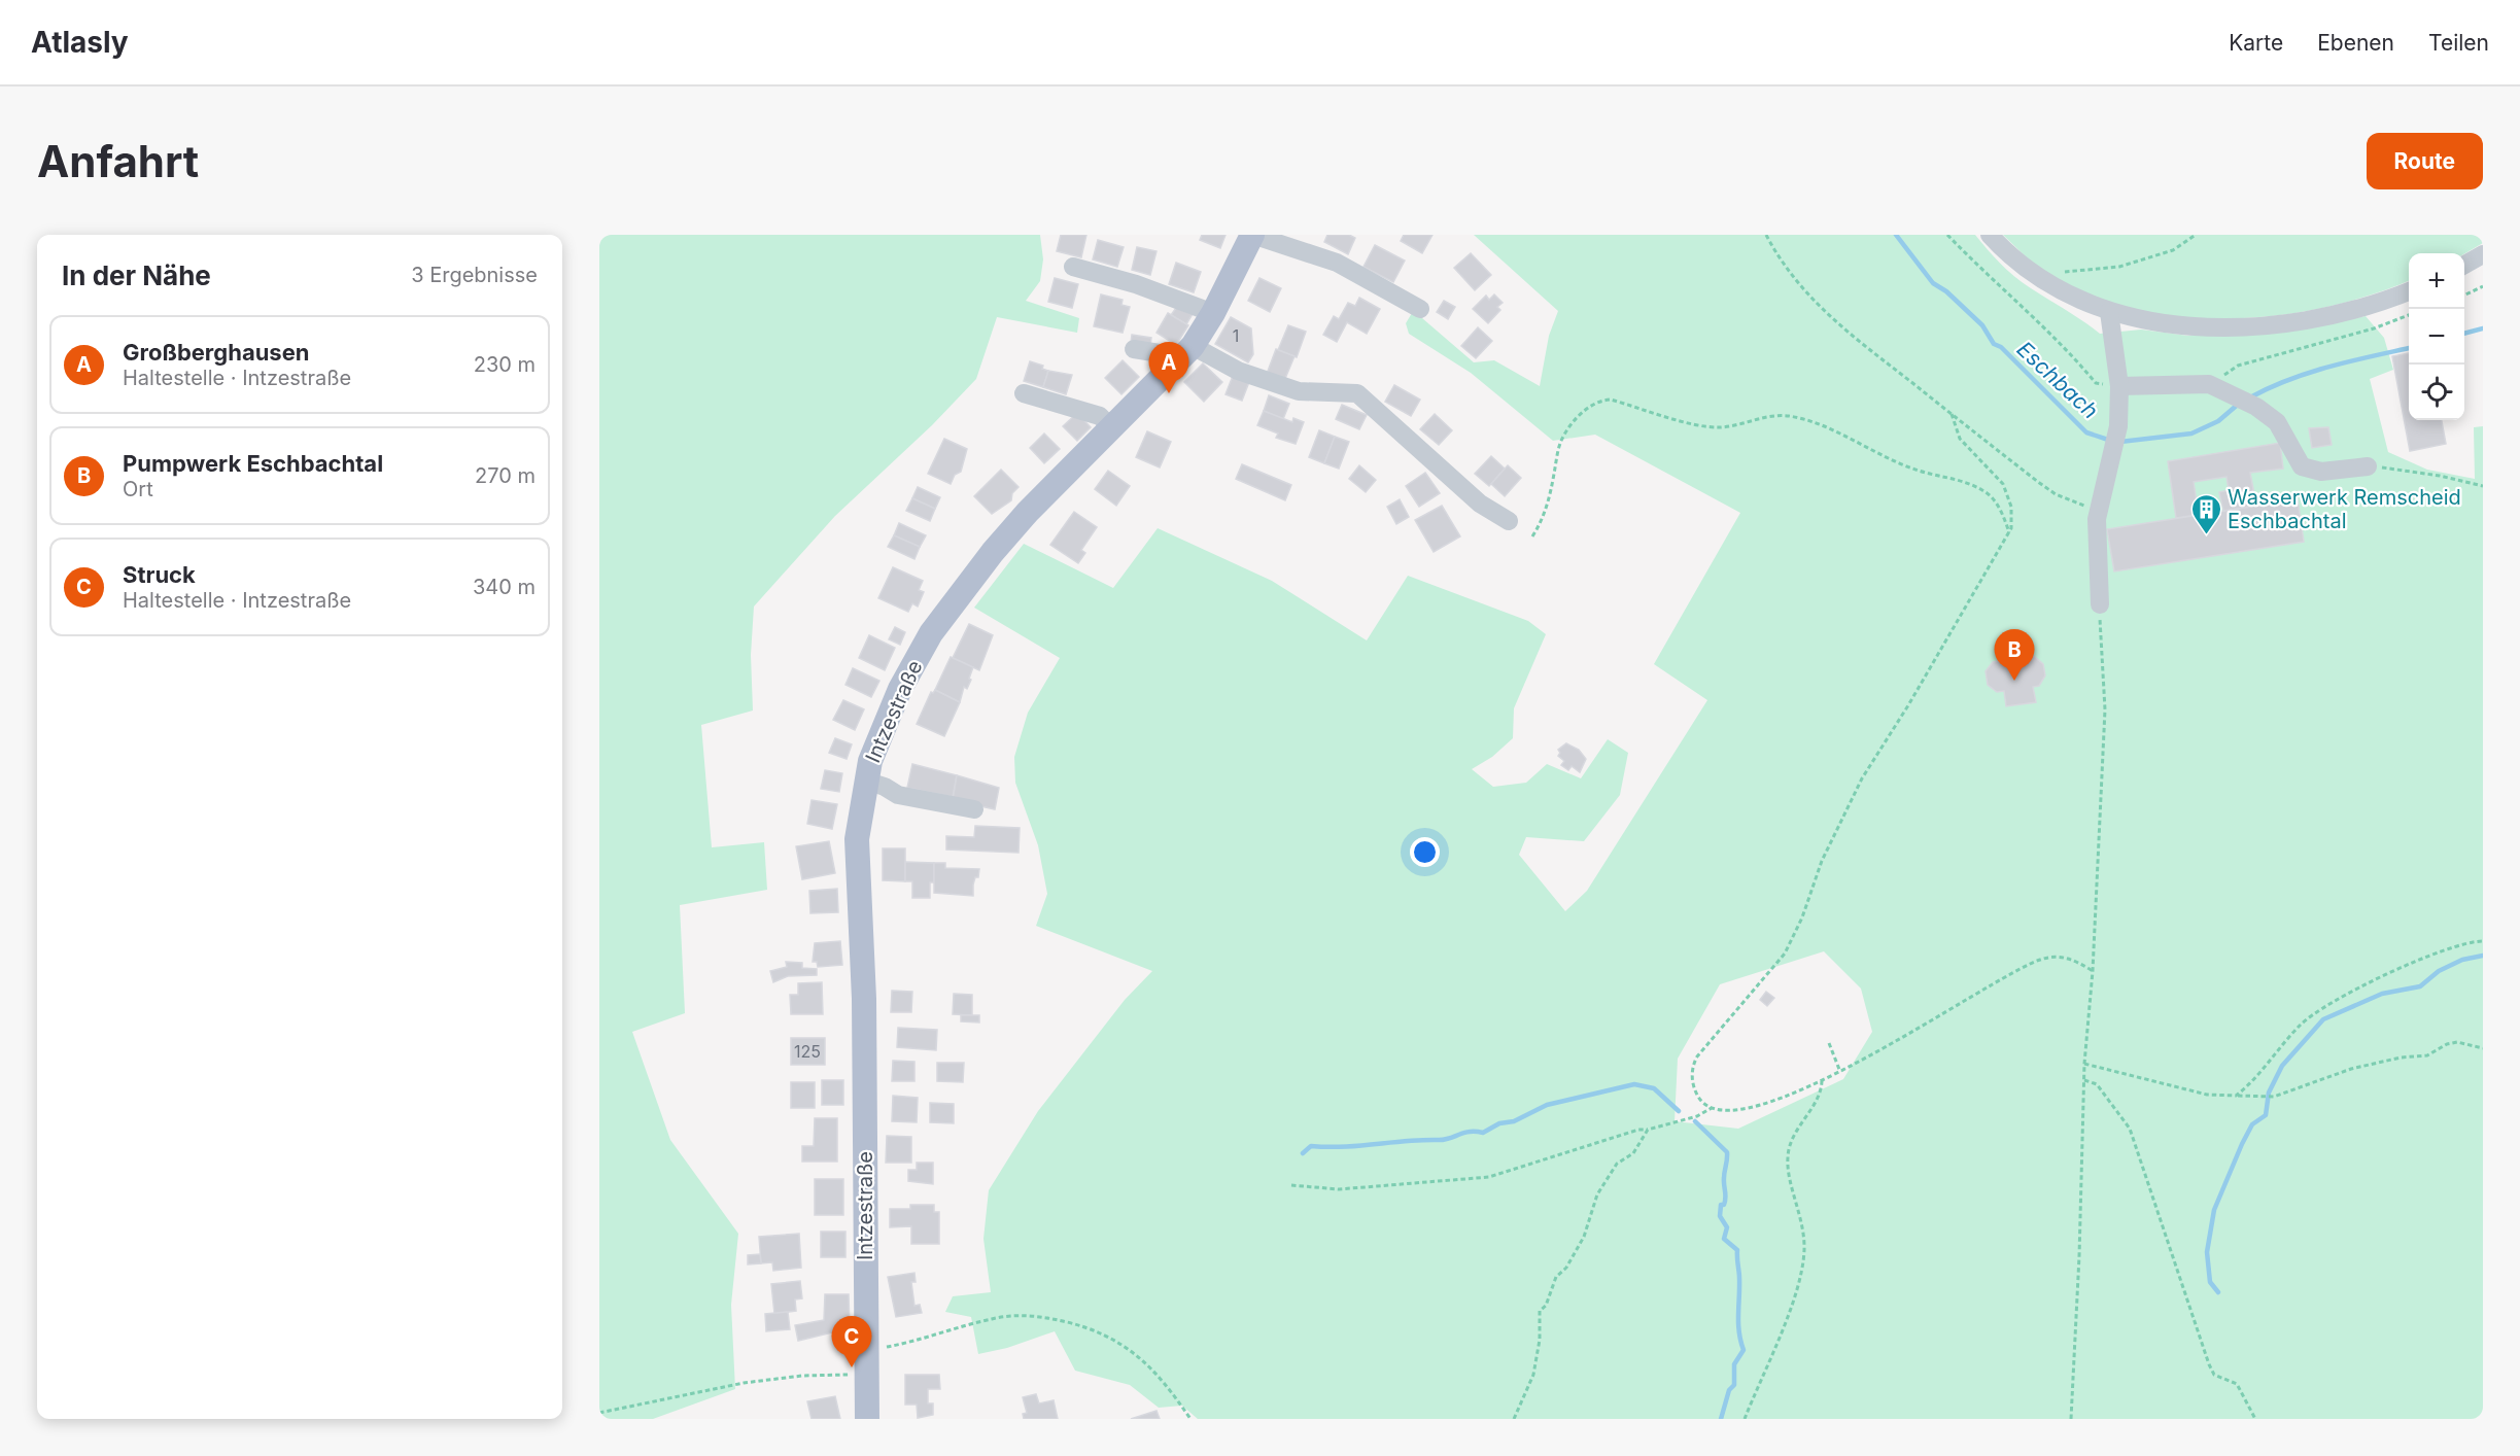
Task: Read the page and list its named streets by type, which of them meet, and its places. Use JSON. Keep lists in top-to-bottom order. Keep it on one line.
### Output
{"streets":{"main road":["Intzestraße"]},"water":["Eschbach"],"places":{"building":["Wasserwerk Remscheid Eschbachtal"]},"house_numbers":["1","125"],"page":{"header":"Atlasly","nav":["Karte","Ebenen","Teilen"],"buttons":"Route","title":"Anfahrt","heading":["In der Nähe","3 Ergebnisse"],"map_buttons":["+","−"],"list":[{"mark":"A","name":"Großberghausen","note":"Haltestelle · Intzestraße","value":"230 m"},{"mark":"B","name":"Pumpwerk Eschbachtal","note":"Ort","value":"270 m"},{"mark":"C","name":"Struck","note":"Haltestelle · Intzestraße","value":"340 m"}],"pins":["A","B","C"]}}
